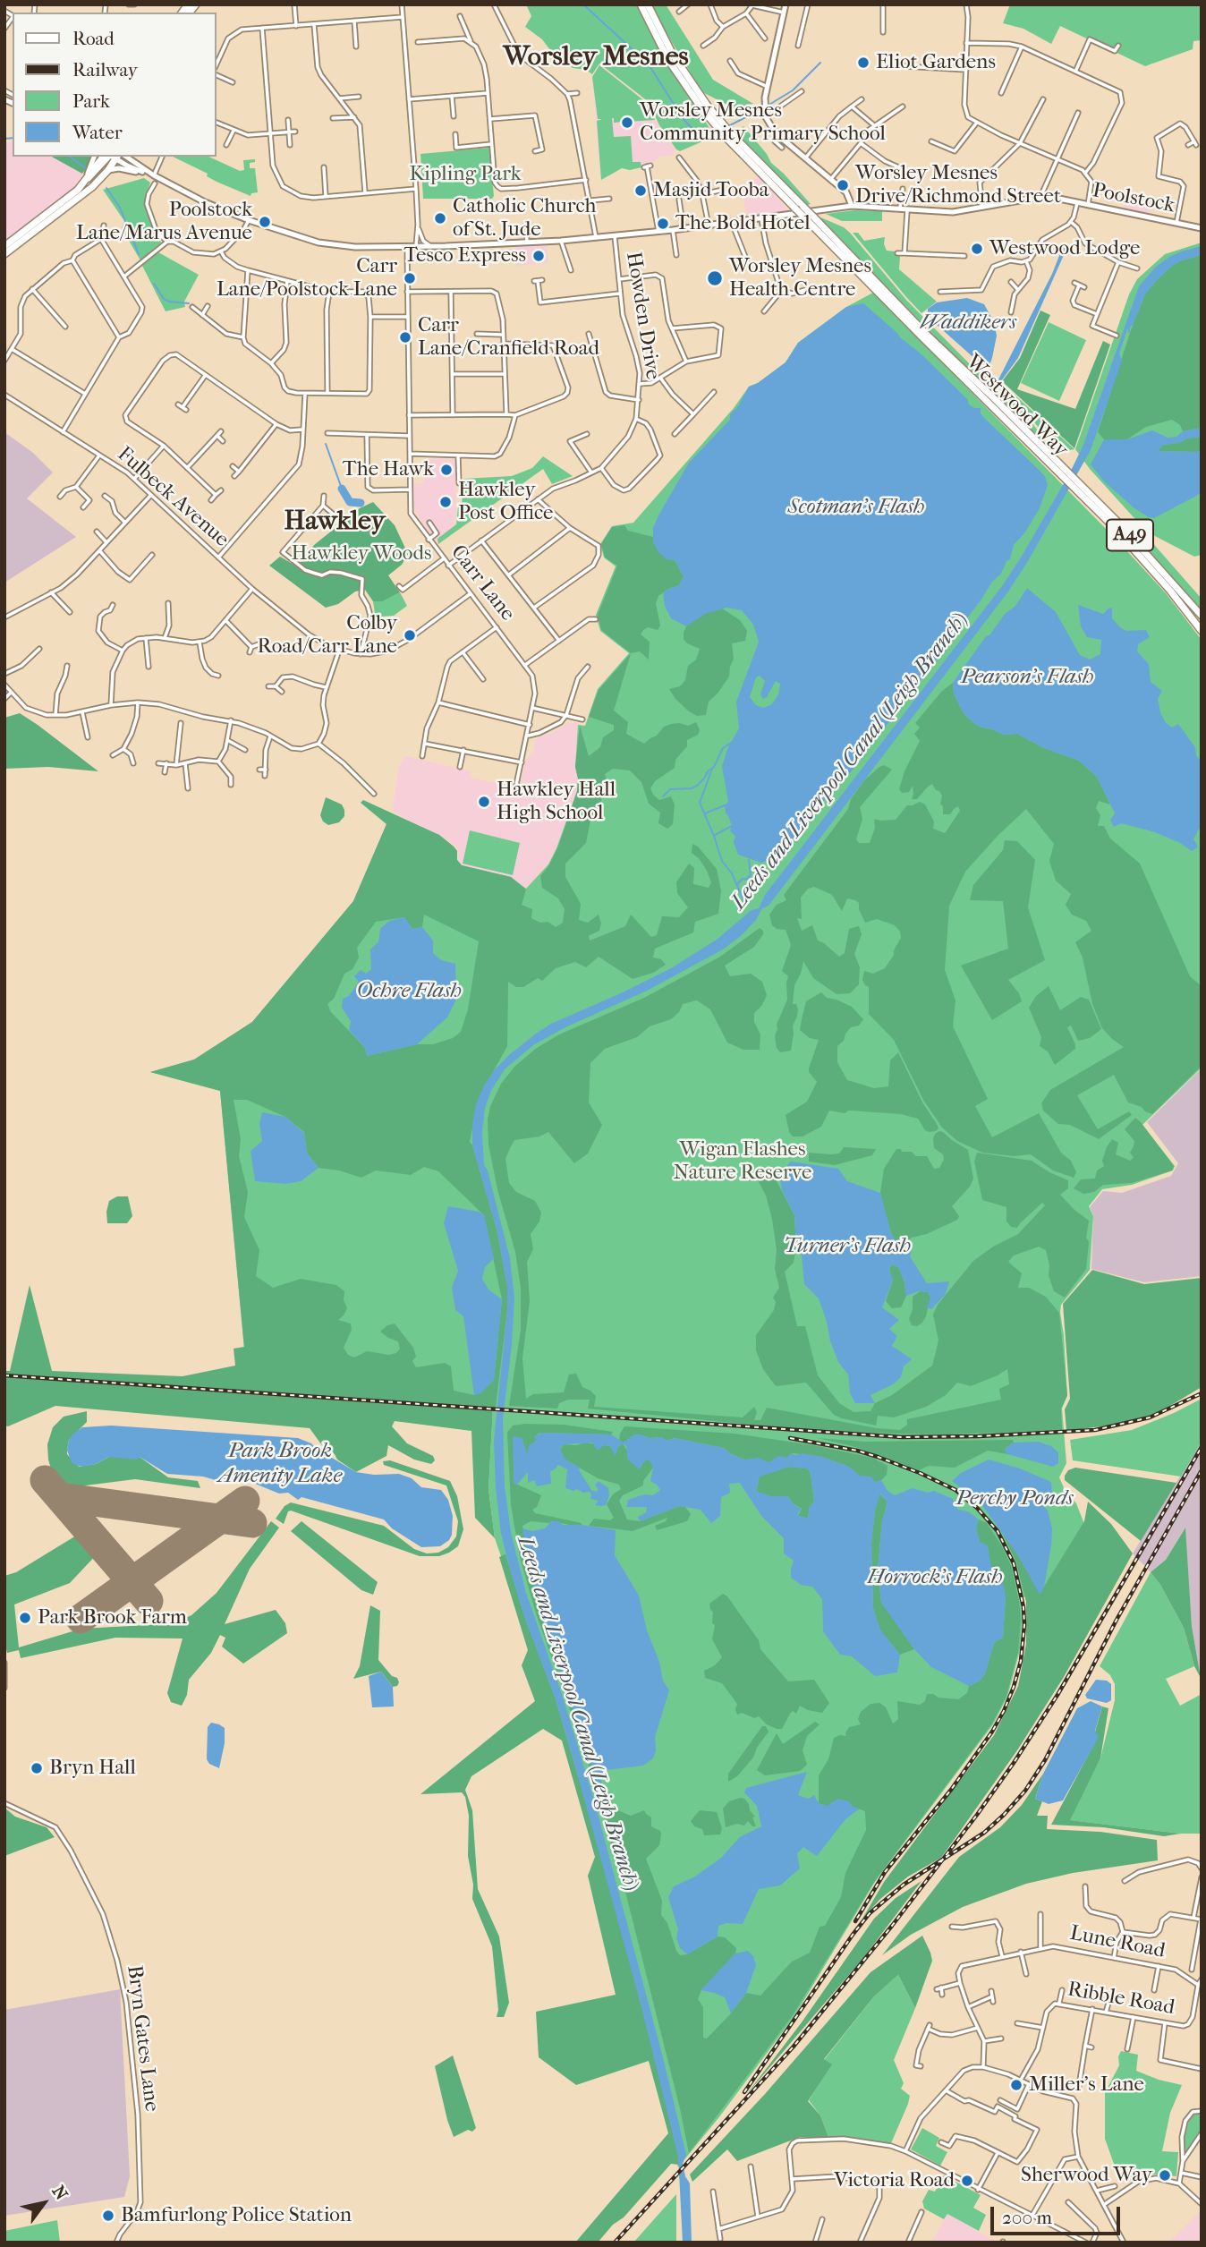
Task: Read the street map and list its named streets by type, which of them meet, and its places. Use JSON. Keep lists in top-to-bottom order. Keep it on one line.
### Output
{"streets":{"highway":["Westwood Way","A49"],"main road":["Poolstock"],"street":["Howden Drive","Fulbeck Avenue","Carr Lane","Lune Road","Ribble Road","Bryn Gates Lane"]},"crossings":[["Poolstock","Howden Drive"],["Poolstock","Carr Lane"],["Howden Drive","Carr Lane"],["Fulbeck Avenue","Carr Lane"],["Lune Road","Ribble Road"]],"districts":["Worsley Mesnes","Hawkley"],"water":["Waddikers","Scotman's Flash","Pearson's Flash","Leeds and Liverpool Canal (Leigh Branch)","Ochre Flash","Turner's Flash","Park Brook Amenity Lake","Perchy Ponds","Horrock's Flash"],"parks":["Kipling Park","Hawkley Woods","Wigan Flashes Nature Reserve"],"places":["Eliot Gardens","Worsley Mesnes Community Primary School","Worsley Mesnes Drive/Richmond Street","Masjid Tooba","Catholic Church of St. Jude","Poolstock Lane/Marus Avenue","The Bold Hotel","Westwood Lodge","Tesco Express","Carr Lane/Poolstock Lane","Worsley Mesnes Health Centre","Carr Lane/Cranfield Road","The Hawk","Hawkley Post Office","Colby Road/Carr Lane","Hawkley Hall High School","Park Brook Farm","Bryn Hall","Miller's Lane","Sherwood Way","Victoria Road","Bamfurlong Police Station"],"legend":["Road","Railway","Park","Water"],"scale_bar":"200 m","north":"top right"}
